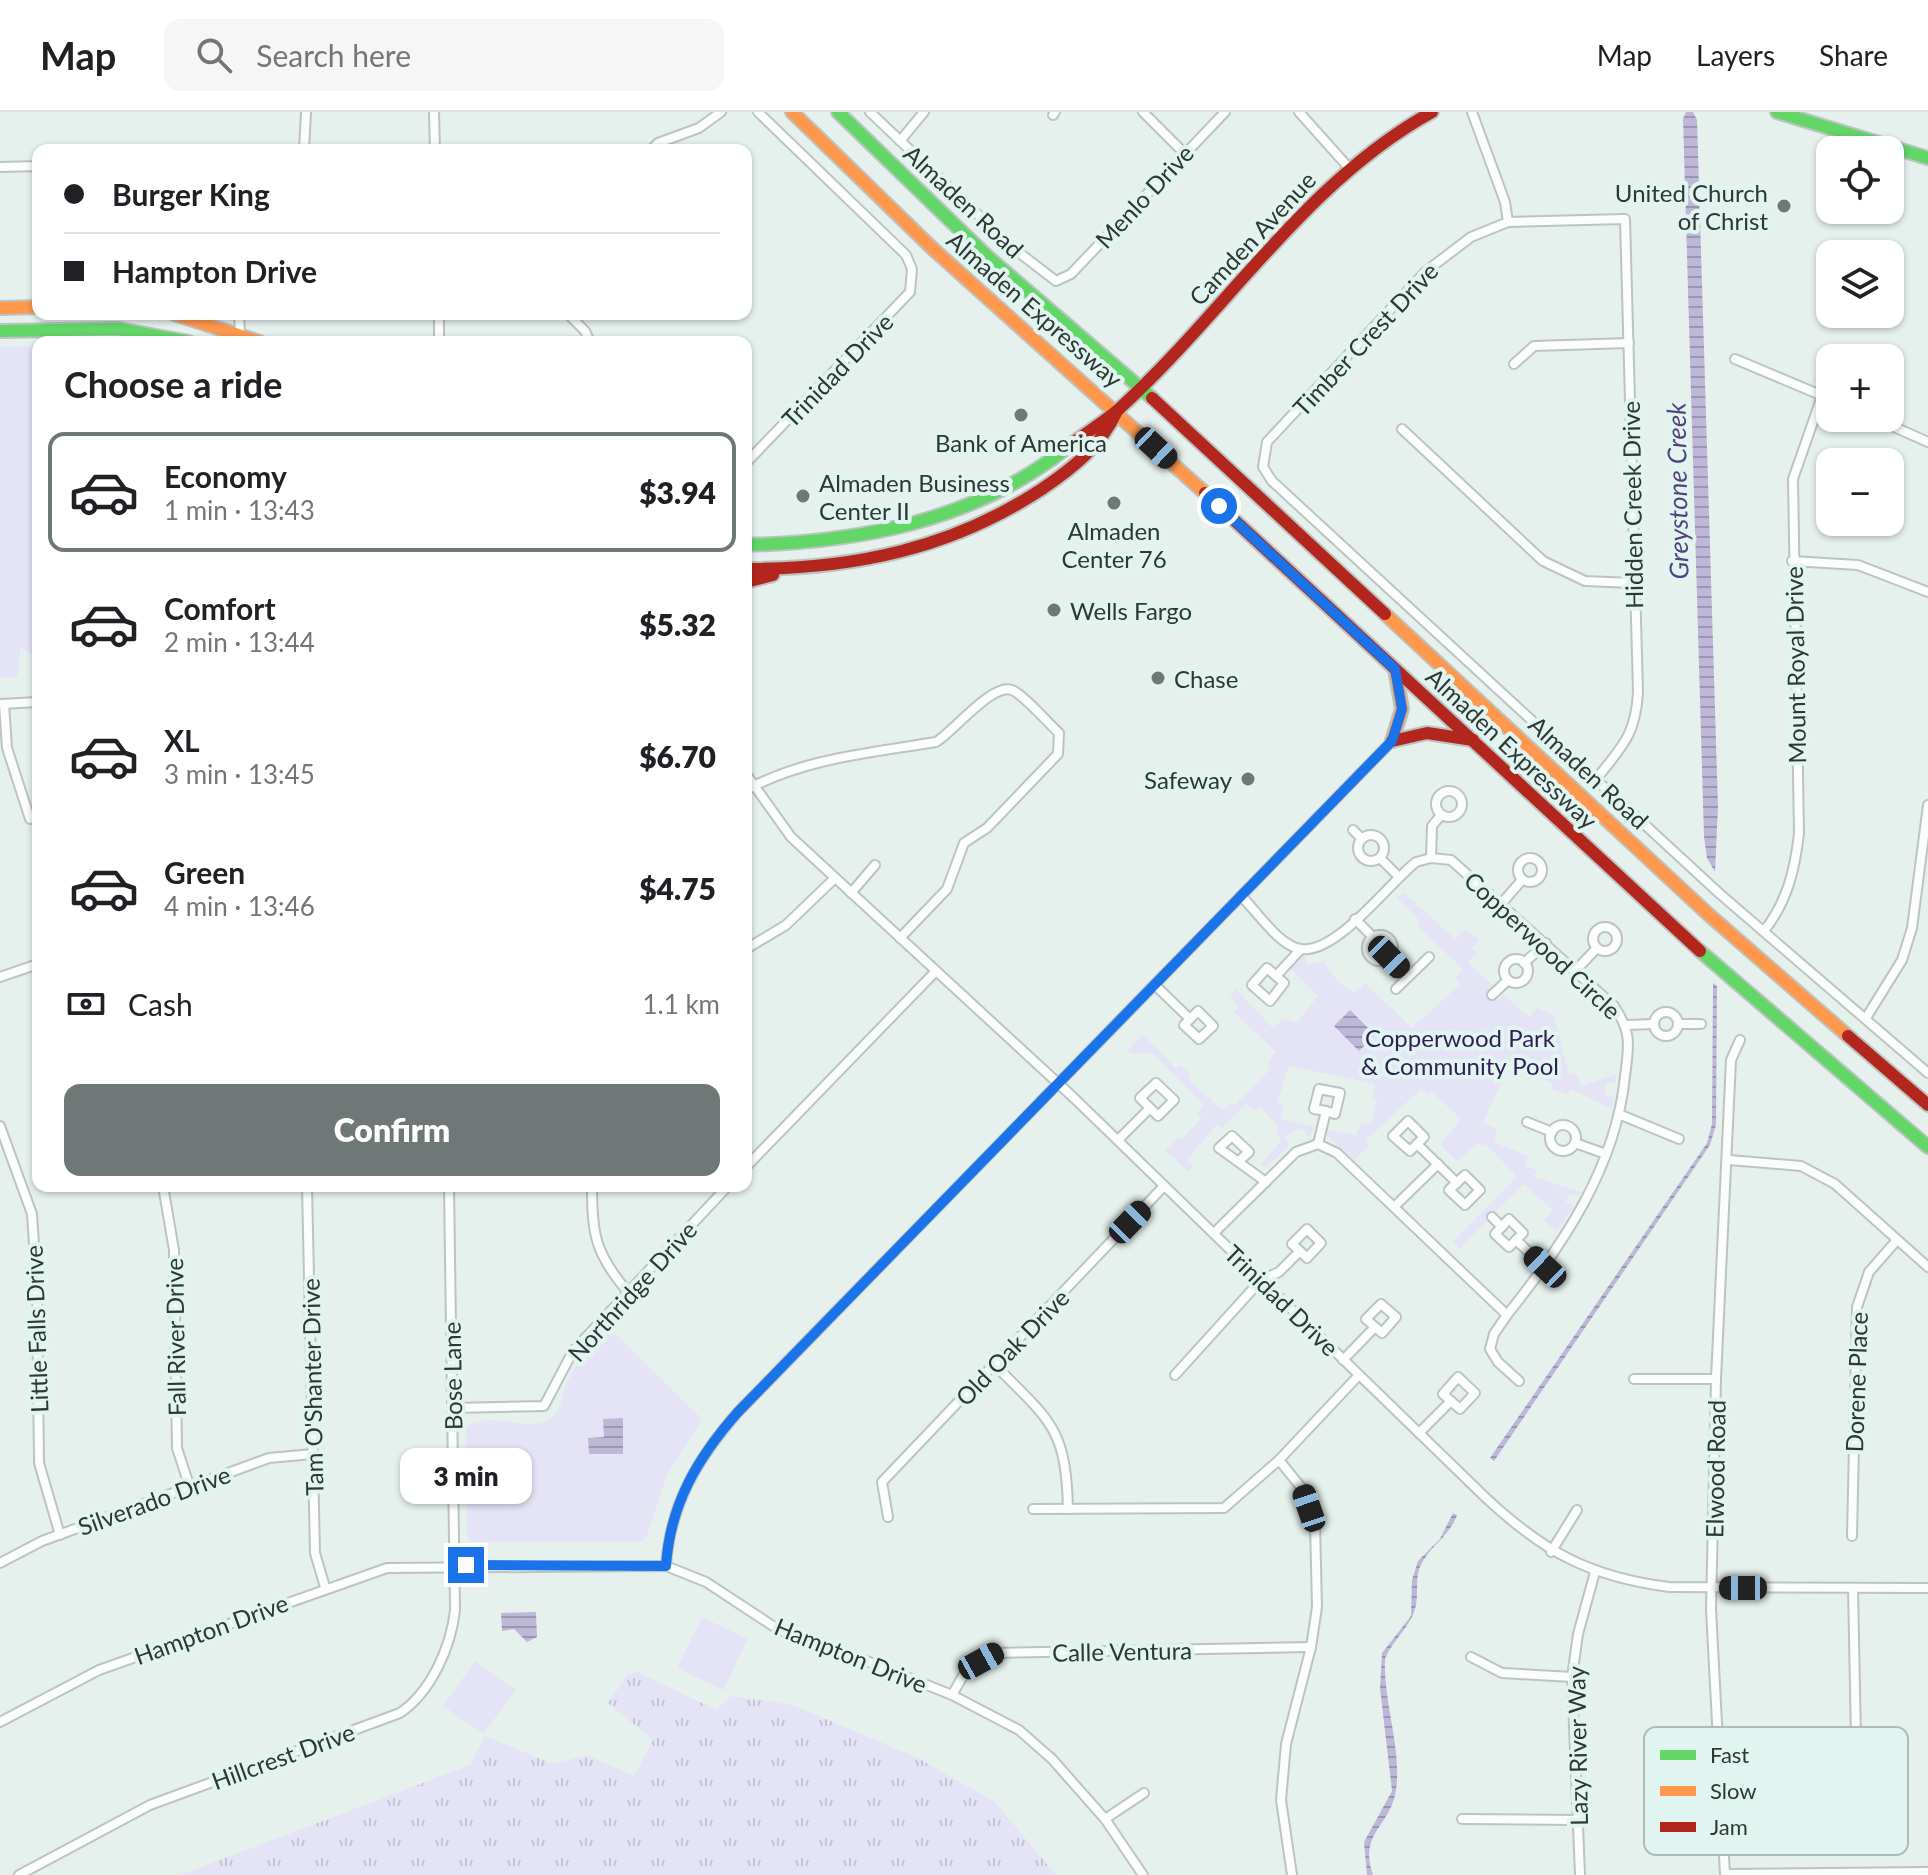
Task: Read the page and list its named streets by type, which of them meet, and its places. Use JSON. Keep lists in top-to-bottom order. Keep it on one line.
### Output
{"streets":{"main road":["Camden Avenue","Almaden Expressway"],"street":["Menlo Drive","Almaden Road","Timber Crest Drive","Trinidad Drive","Hidden Creek Drive","Mount Royal Drive","Copperwood Circle","Northridge Drive","Little Falls Drive","Fall River Drive","Old Oak Drive","Bose Lane","Dorene Place","Tam O'Shanter Drive","Elwood Road","Silverado Drive","Hampton Drive","Calle Ventura","Lazy River Way","Hillcrest Drive"]},"crossings":[["Menlo Drive","Almaden Road"],["Almaden Road","Timber Crest Drive"],["Almaden Road","Hidden Creek Drive"],["Almaden Road","Mount Royal Drive"],["Camden Avenue","Almaden Expressway"],["Timber Crest Drive","Hidden Creek Drive"],["Trinidad Drive","Old Oak Drive"],["Trinidad Drive","Elwood Road"],["Trinidad Drive","Lazy River Way"],["Northridge Drive","Bose Lane"],["Little Falls Drive","Silverado Drive"],["Fall River Drive","Silverado Drive"],["Bose Lane","Hampton Drive"],["Bose Lane","Hillcrest Drive"],["Tam O'Shanter Drive","Silverado Drive"],["Tam O'Shanter Drive","Hampton Drive"],["Hampton Drive","Calle Ventura"],["Hampton Drive","Hillcrest Drive"]],"water":["Greystone Creek"],"parks":["Copperwood Park & Community Pool"],"places":["United Church of Christ","Bank of America","Almaden Business Center II","Almaden Center 76","Wells Fargo","Chase","Safeway"],"legend":["Fast","Slow","Jam"],"page":{"header":"Map","search":"Search here","nav":["Map","Layers","Share"],"map_buttons":["+","−"],"banner":["Burger King","Hampton Drive"],"heading":"Choose a ride","list":[{"name":"Economy","note":"1 min · 13:43","value":"$3.94"},{"name":"Comfort","note":"2 min · 13:44","value":"$5.32"},{"name":"XL","note":"3 min · 13:45","value":"$6.70"},{"name":"Green","note":"4 min · 13:46","value":"$4.75"}],"pay":["Cash","1.1 km"],"buttons":"Confirm","bubble":"3 min"}}
